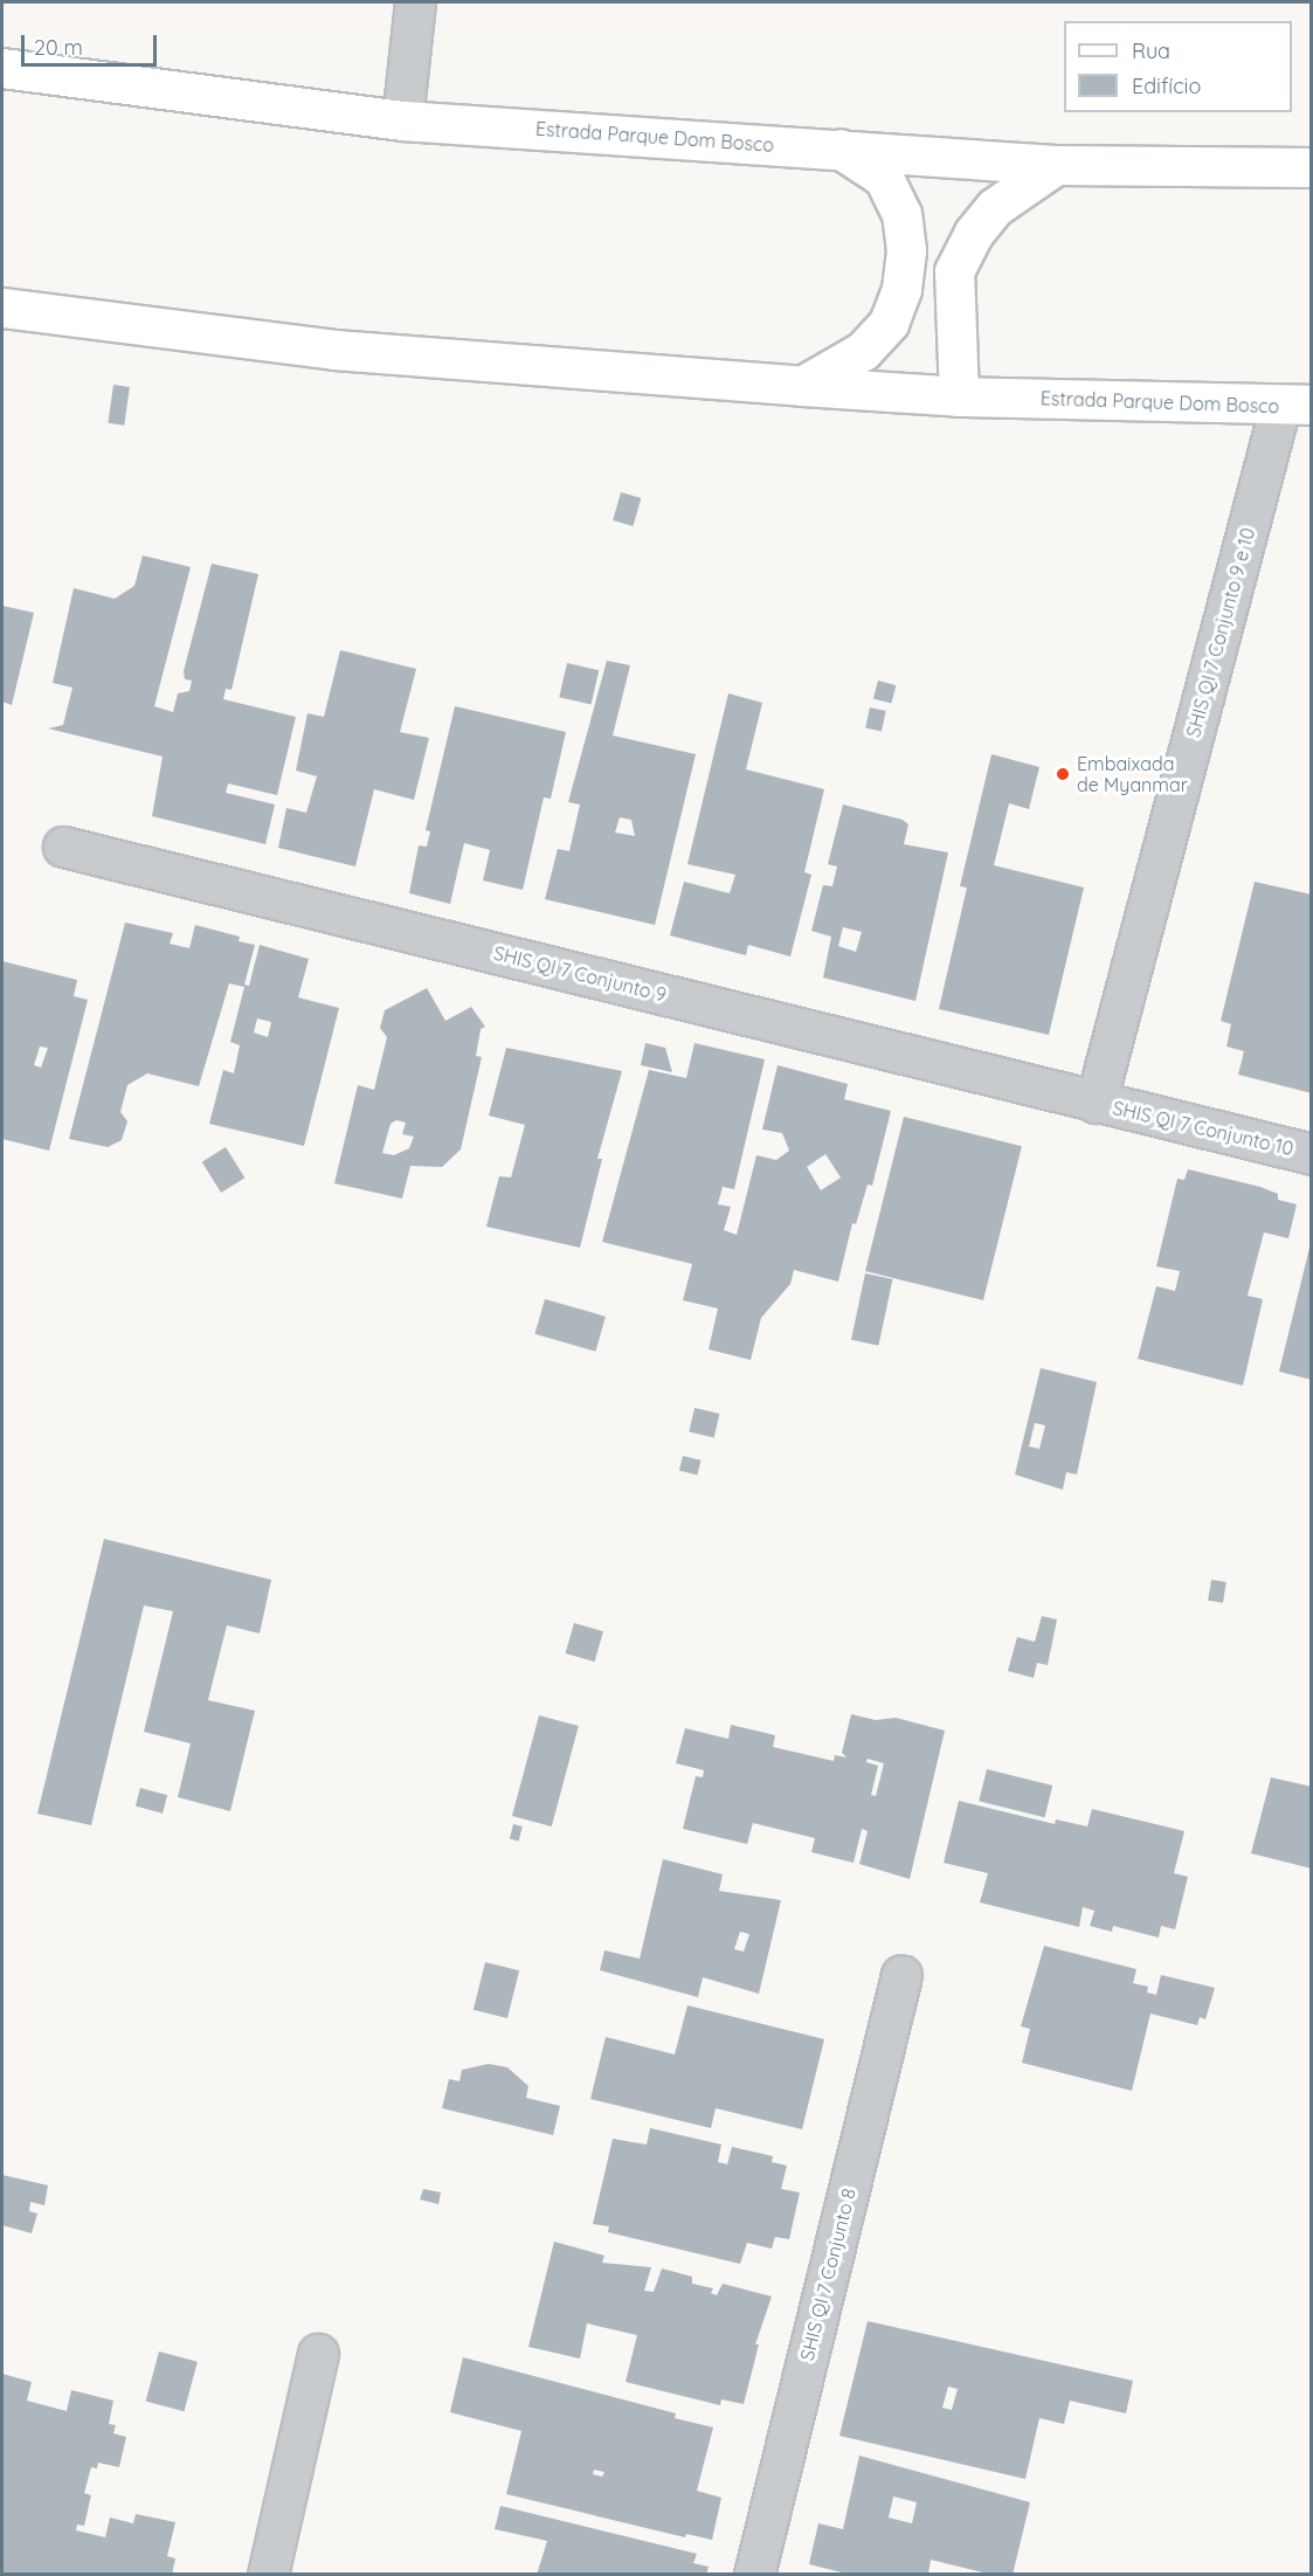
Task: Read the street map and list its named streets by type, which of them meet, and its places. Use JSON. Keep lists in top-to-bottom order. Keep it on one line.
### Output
{"streets":{"main road":["Estrada Parque Dom Bosco"],"street":["SHIS QI 7 Conjunto 9 e 10","SHIS QI 7 Conjunto 9","SHIS QI 7 Conjunto 10","SHIS QI 7 Conjunto 8"]},"crossings":[["Estrada Parque Dom Bosco","SHIS QI 7 Conjunto 9 e 10"],["SHIS QI 7 Conjunto 9 e 10","SHIS QI 7 Conjunto 9"],["SHIS QI 7 Conjunto 9 e 10","SHIS QI 7 Conjunto 10"],["SHIS QI 7 Conjunto 9","SHIS QI 7 Conjunto 10"]],"places":["Embaixada de Myanmar"],"legend":["Rua","Edifício"],"scale_bar":"20 m"}
